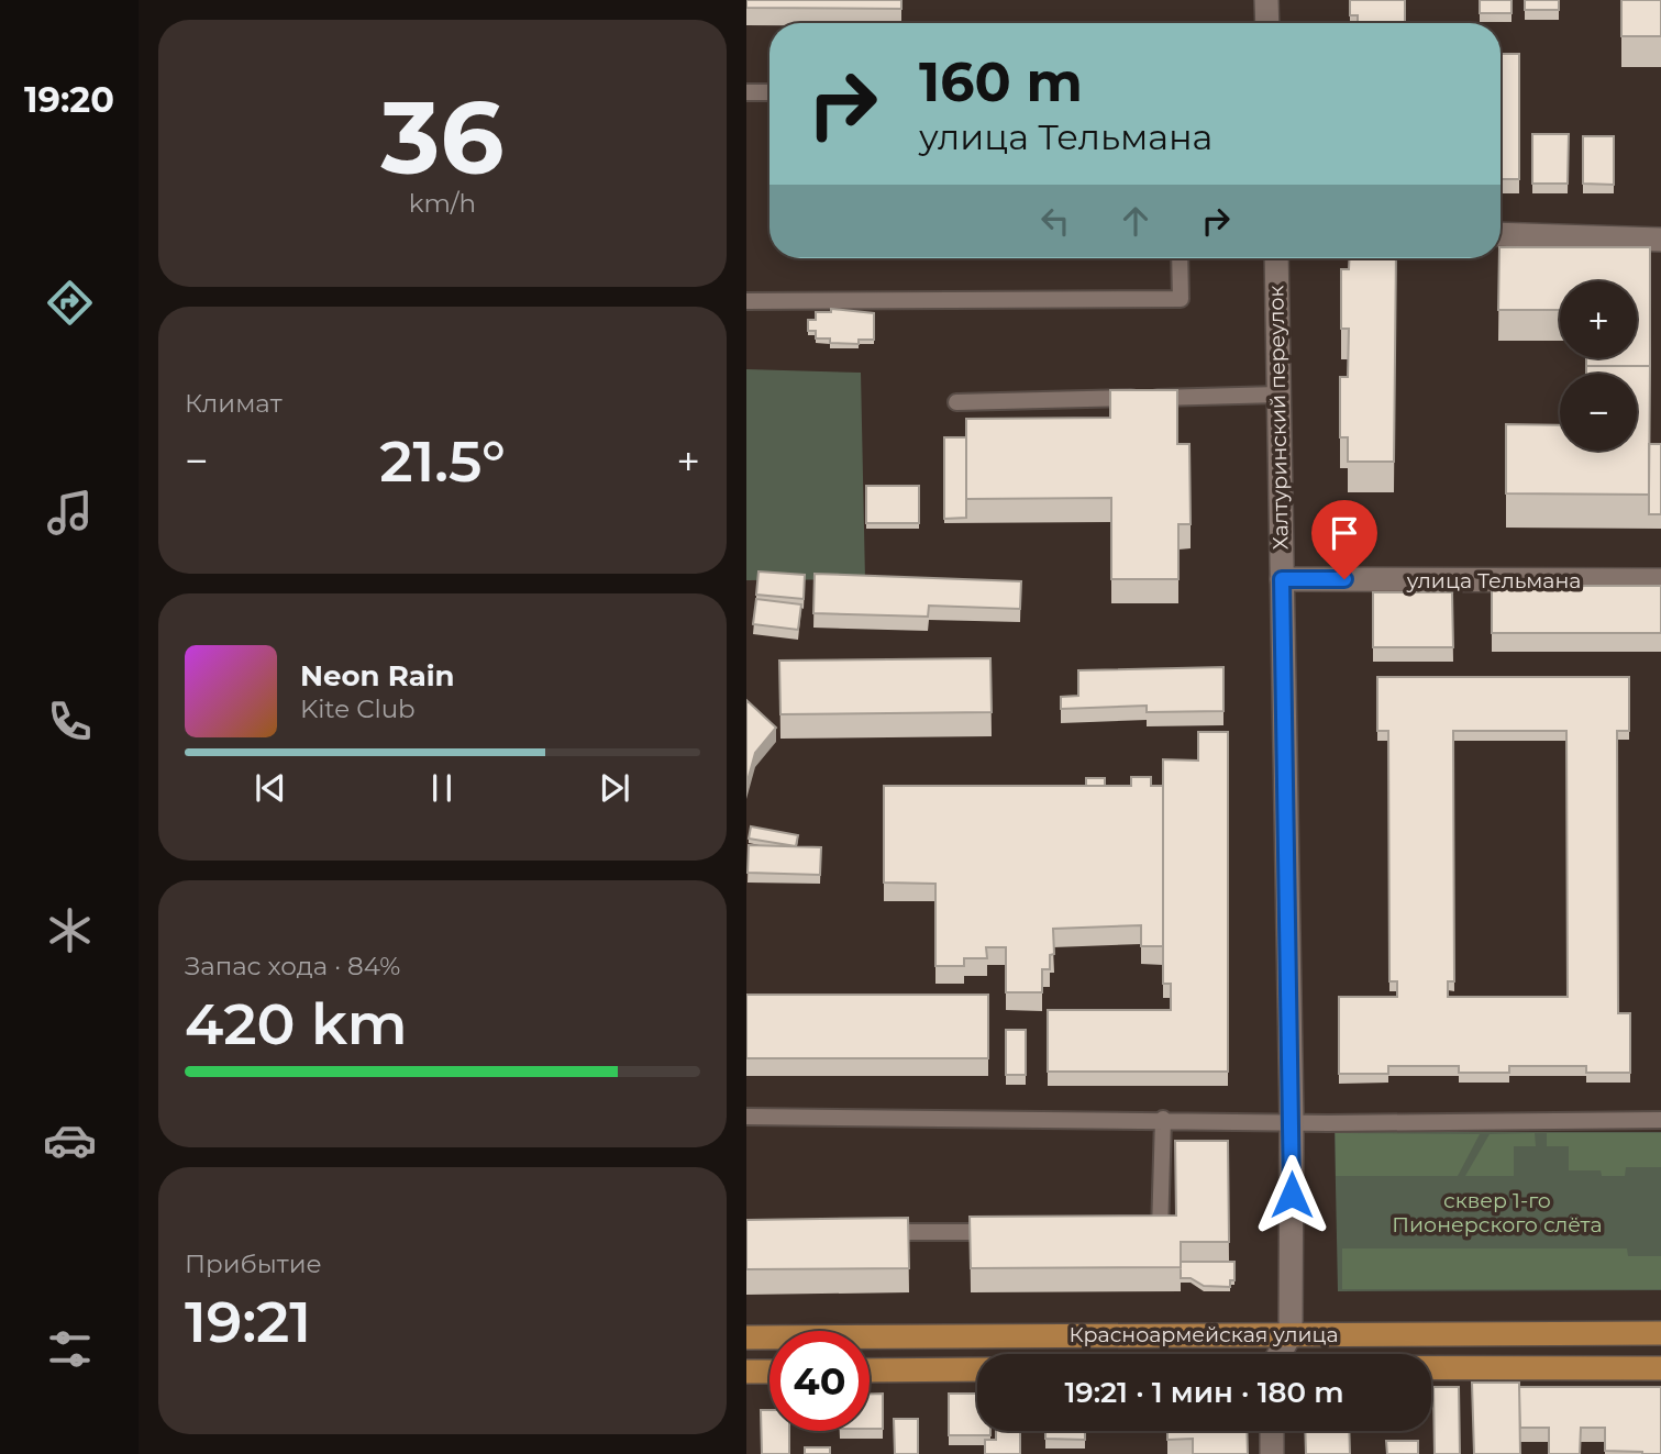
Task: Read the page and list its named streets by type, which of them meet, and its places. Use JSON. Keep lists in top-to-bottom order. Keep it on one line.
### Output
{"streets":{"main road":["Красноармейская улица"],"street":["Халтуринский переулок","улица Тельмана"]},"crossings":[["Халтуринский переулок","улица Тельмана"],["Халтуринский переулок","Красноармейская улица"]],"parks":["сквер 1-го Пионерского слёта"],"page":{"tabs":"19:20","tile":[["36","km/h"],"Климат",["Запас хода · 84%","420 km"],["Прибытие","19:21"]],"turn":["160 m","улица Тельмана"],"map_buttons":["+","−"],"heat":["−","21.5°","+"],"song":["Neon Rain","Kite Club"],"limit":"40","trip":"19:21 · 1 мин · 180 m"}}
